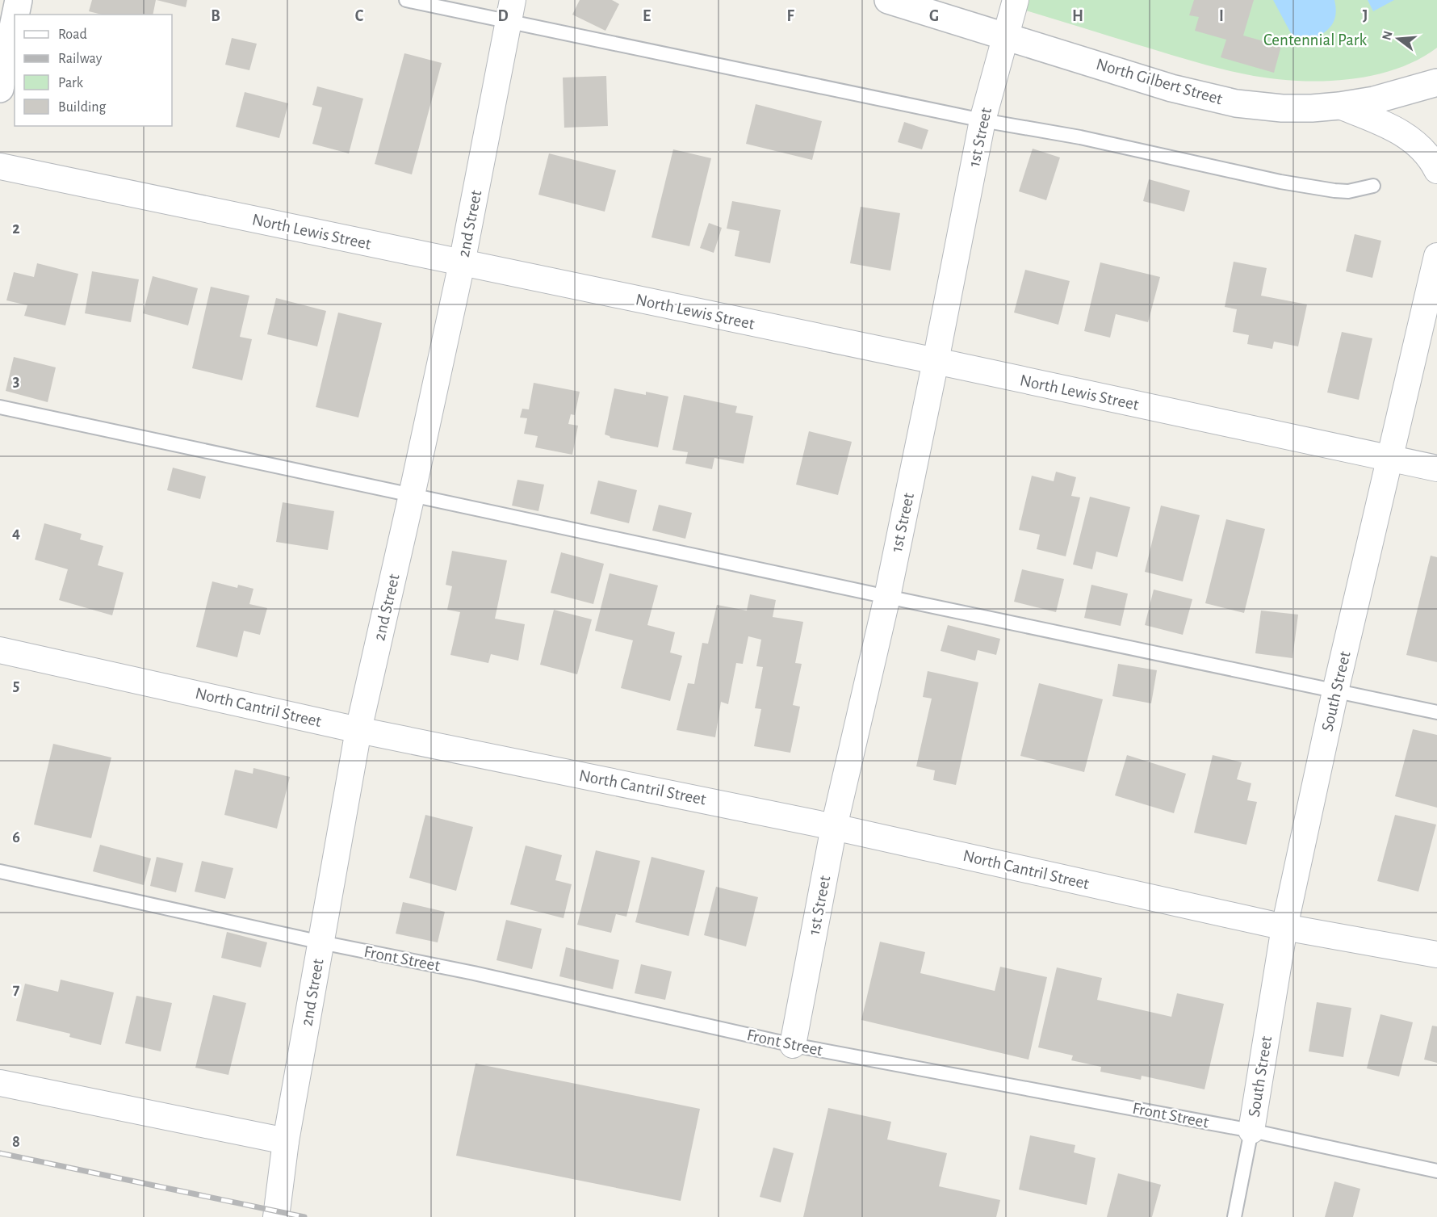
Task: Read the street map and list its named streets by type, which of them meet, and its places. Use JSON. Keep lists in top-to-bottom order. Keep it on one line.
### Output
{"streets":{"street":["North Gilbert Street","1st Street","2nd Street","North Lewis Street","South Street","North Cantril Street"],"lane":["Front Street"]},"crossings":[["North Gilbert Street","1st Street"],["1st Street","North Lewis Street"],["1st Street","North Cantril Street"],["1st Street","Front Street"],["2nd Street","North Lewis Street"],["2nd Street","North Cantril Street"],["2nd Street","Front Street"],["North Lewis Street","South Street"],["South Street","North Cantril Street"],["South Street","Front Street"]],"parks":["Centennial Park"],"legend":["Road","Railway","Park","Building"],"north":"left","grid":{"columns":["B","C","D","E","F","G","H","I","J"],"rows":["2","3","4","5","6","7","8"]}}
